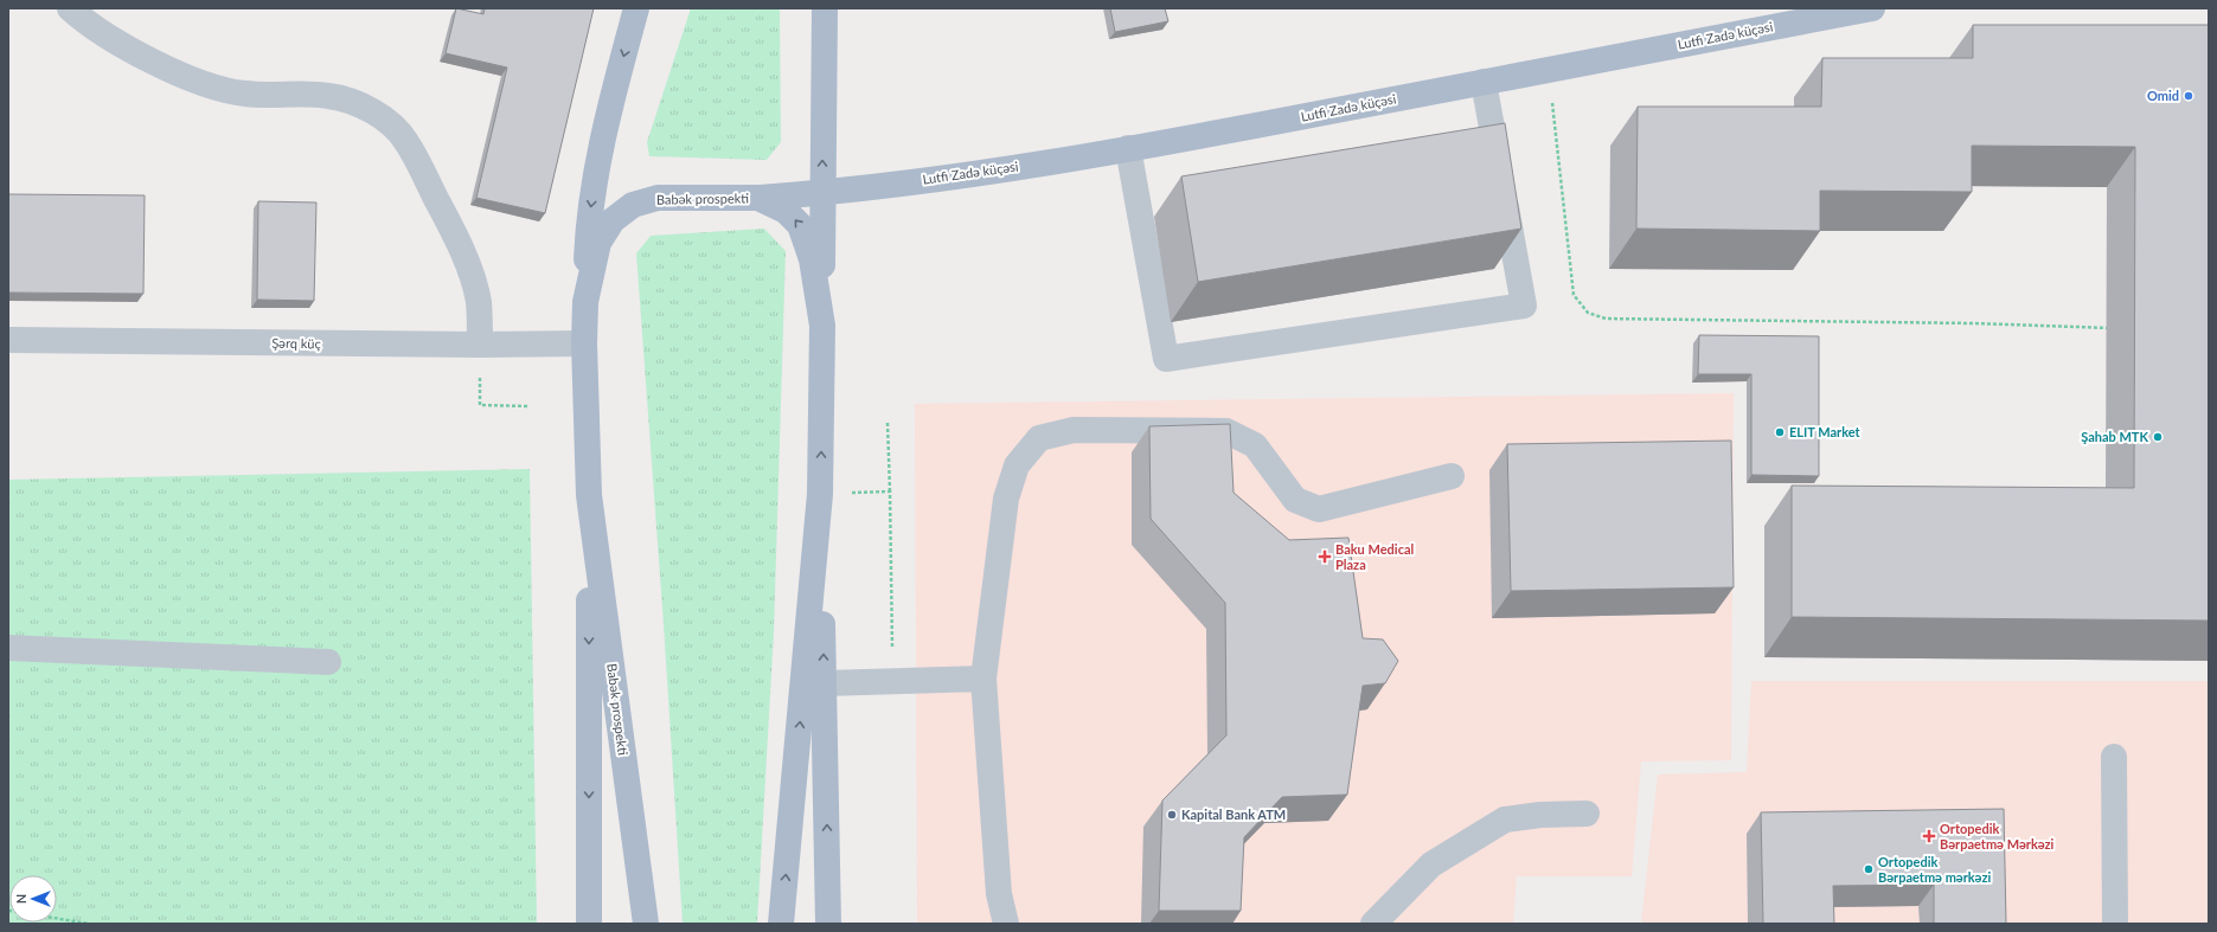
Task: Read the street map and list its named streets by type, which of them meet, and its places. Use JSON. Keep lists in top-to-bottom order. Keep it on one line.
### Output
{"streets":{"main road":["Lutfi Zadə küçəsi","Babək prospekti"],"street":["Şərq küç"]},"crossings":[["Lutfi Zadə küçəsi","Babək prospekti"],["Babək prospekti","Şərq küç"]],"places":{"other":["Omid","ELIT Market","Şahab MTK","Kapital Bank ATM","Ortopedik Bərpaetmə mərkəzi"],"health":["Baku Medical Plaza","Ortopedik Bərpaetmə Mərkəzi"]},"north":"left"}
